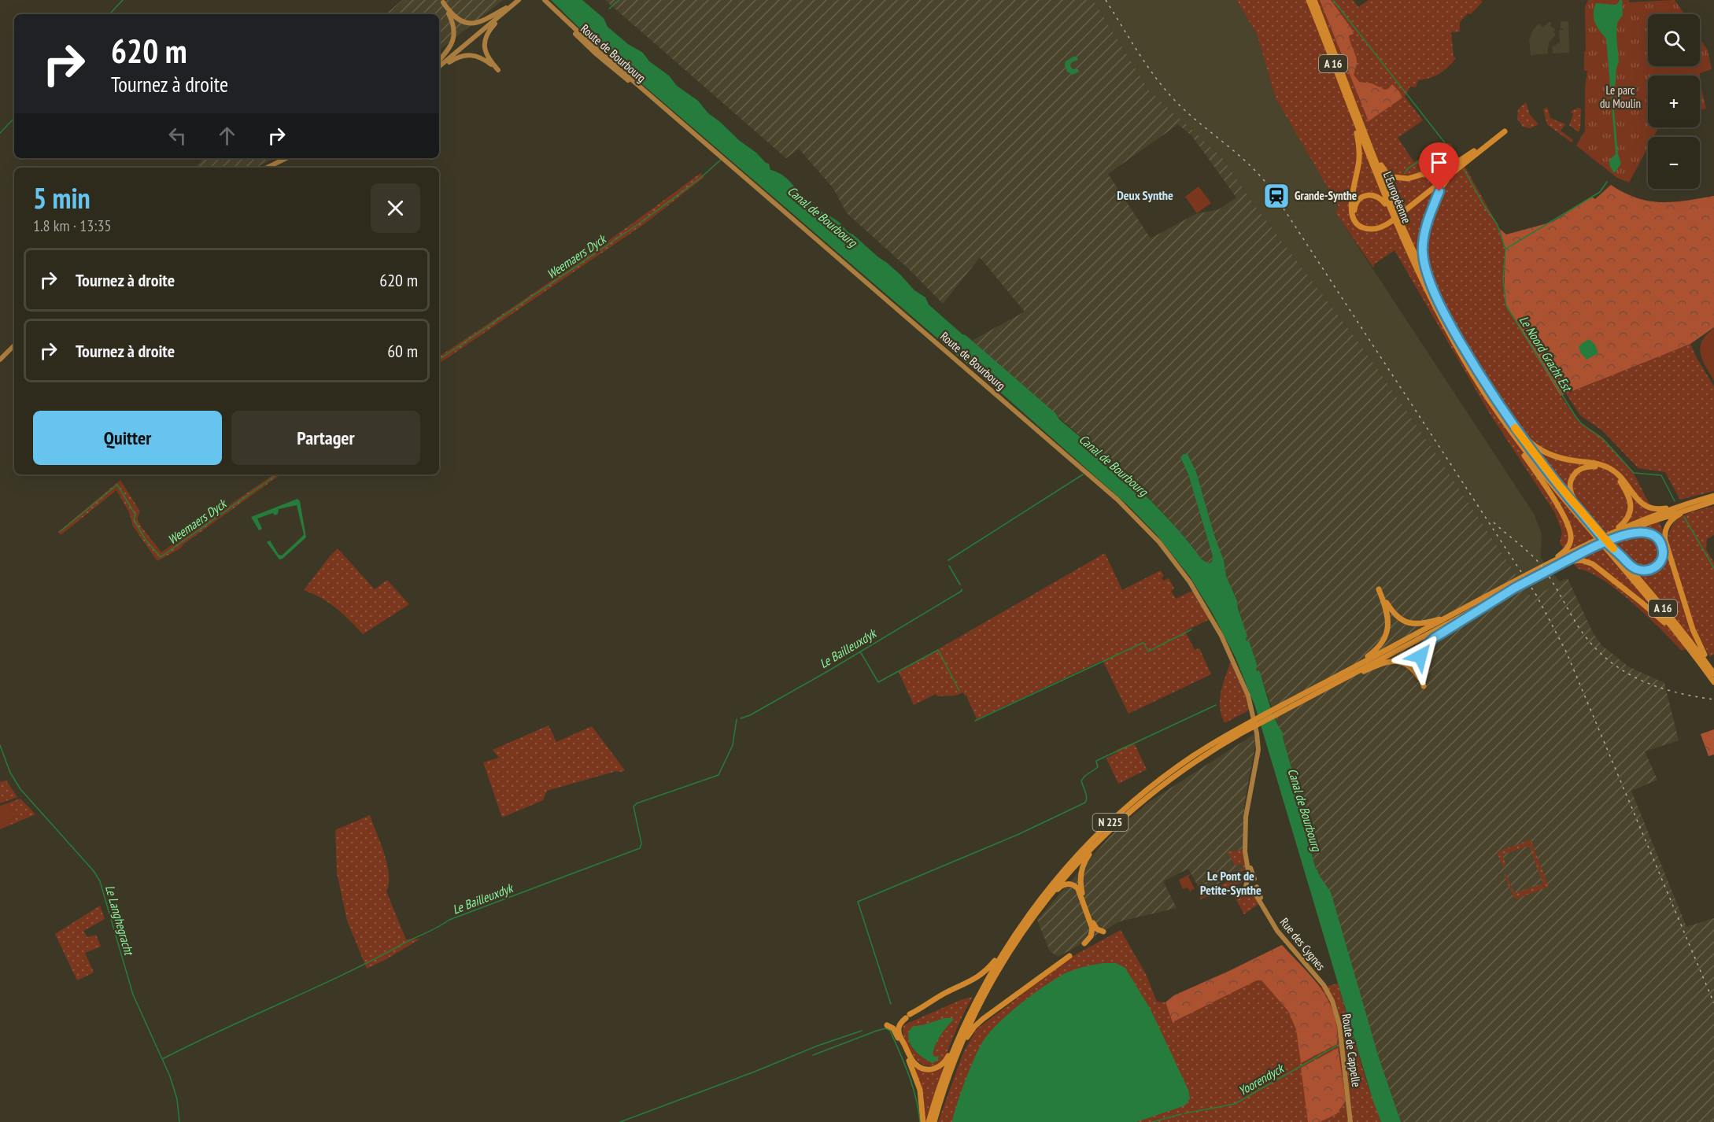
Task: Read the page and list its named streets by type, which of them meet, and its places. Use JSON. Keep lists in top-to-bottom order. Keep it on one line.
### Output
{"streets":{"highway":["A 16","L'Européenne","N 225"],"main road":["Route de Bourbourg","Rue des Cygnes","Route de Cappelle"]},"crossings":[["A 16","L'Européenne"],["Rue des Cygnes","Route de Cappelle"]],"districts":["Deux Synthe","Le Pont de Petite-Synthe"],"water":["Canal de Bourbourg","Weemaers Dyck","Le Noord Gracht Est","Le Bailleuxdyk","Le Langhegracht","Yoorendyck"],"parks":["Le parc du Moulin"],"places":{"station":["Grande-Synthe"]},"page":{"map_buttons":["+","−"],"turn":["620 m","Tournez à droite"],"heading":["5 min","1.8 km · 13:35"],"list":[{"name":"Tournez à droite","value":"620 m"},{"name":"Tournez à droite","value":"60 m"}],"buttons":["Quitter","Partager"]}}
